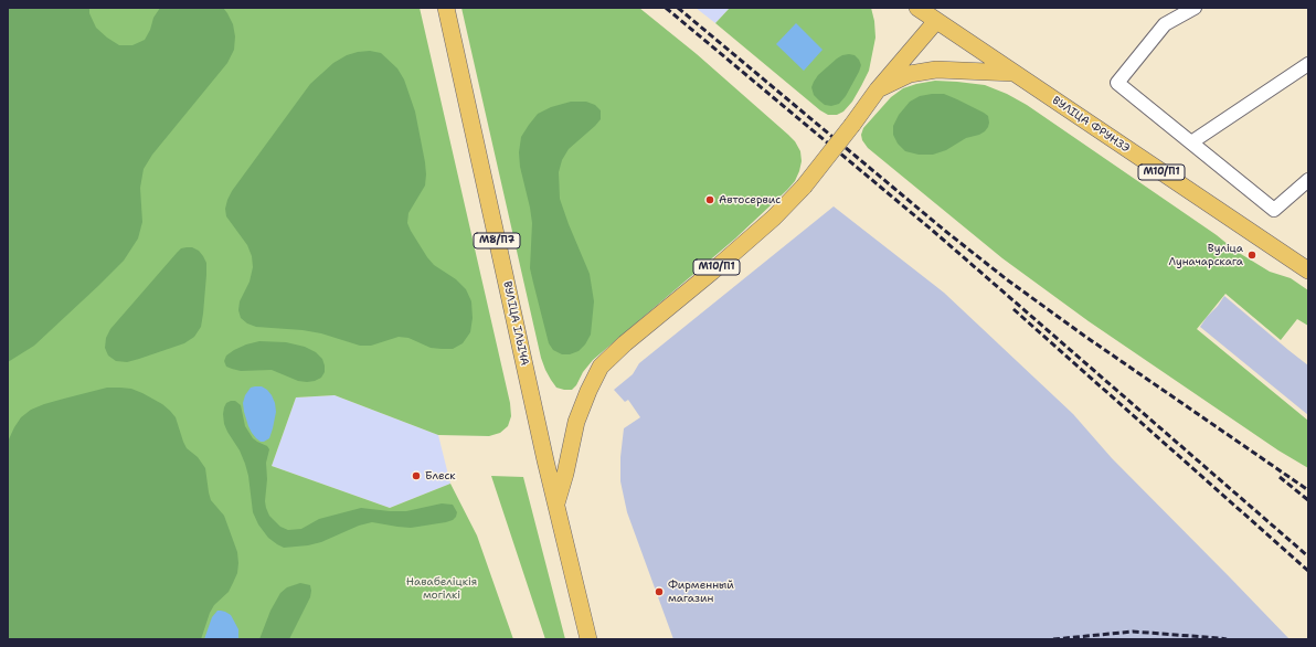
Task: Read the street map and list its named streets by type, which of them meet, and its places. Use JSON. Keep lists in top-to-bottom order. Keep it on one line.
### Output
{"streets":{"main road":["ВУЛІЦА ФРУНЗЭ","М10/П1","М8/П7","ВУЛІЦА ІЛЬІЧА"]},"crossings":[["ВУЛІЦА ФРУНЗЭ","М10/П1"],["М10/П1","ВУЛІЦА ІЛЬІЧА"]],"parks":["Навабеліцкія могілкі"],"places":["Автосервис","Вуліца Луначарскага","Блеск","Фирменный магазин"]}
